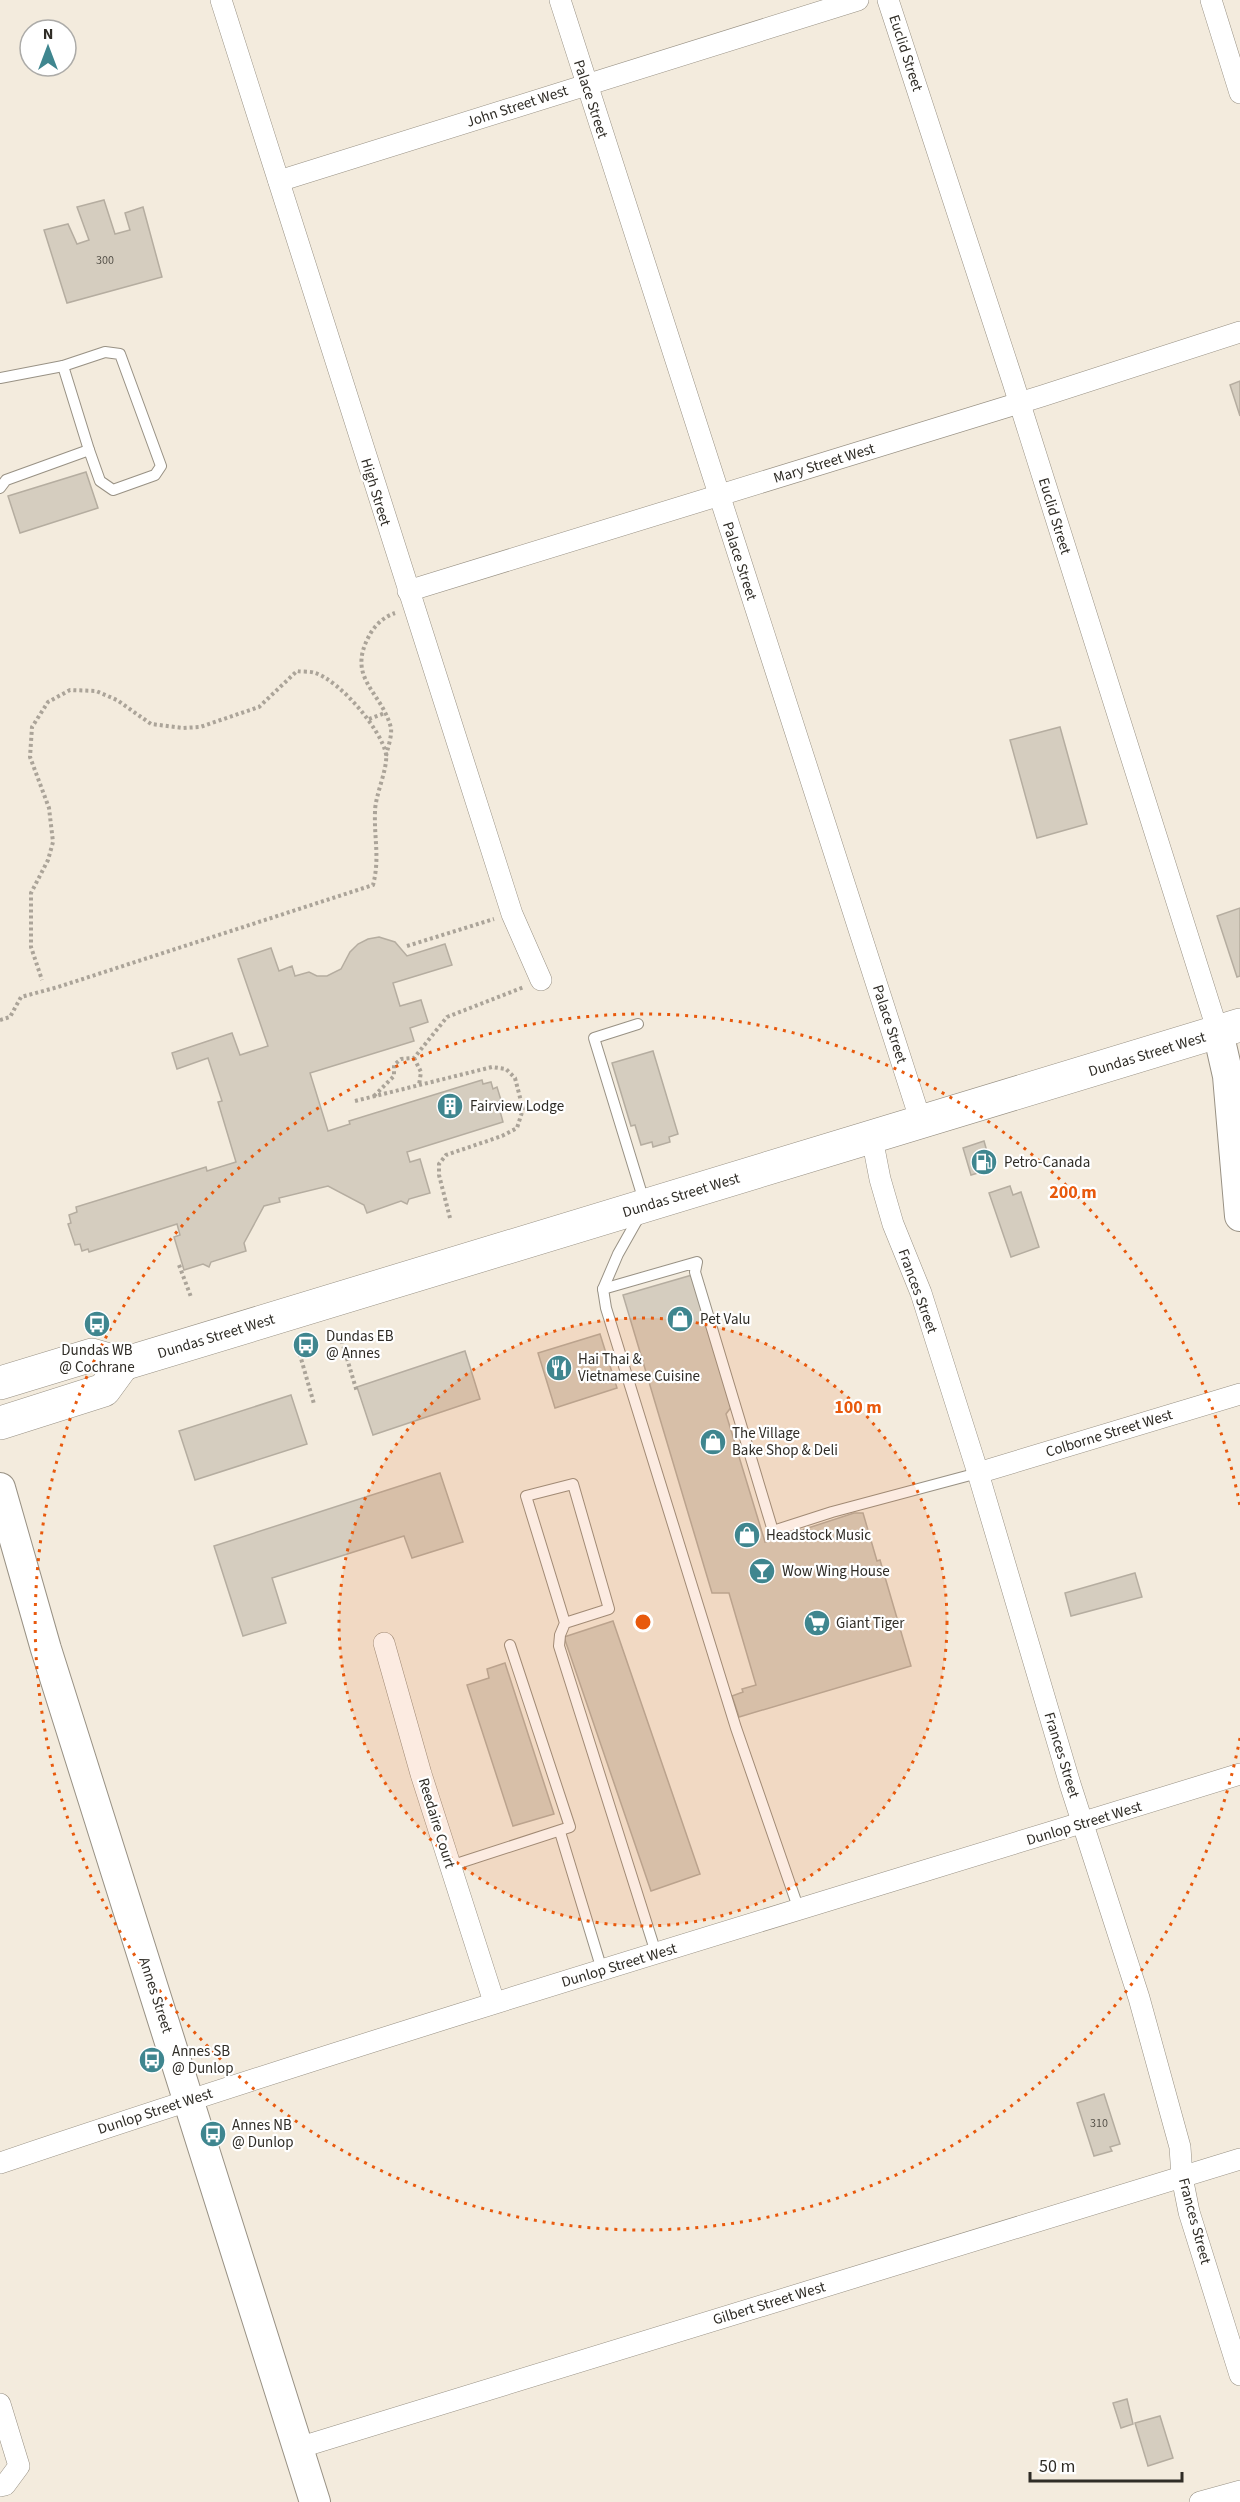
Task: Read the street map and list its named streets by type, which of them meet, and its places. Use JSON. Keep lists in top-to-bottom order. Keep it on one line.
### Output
{"streets":{"main road":["Dundas Street West"],"street":["Euclid Street","Palace Street","John Street West","Mary Street West","High Street","Frances Street","Colborne Street West","Reedaire Court","Dunlop Street West","Annes Street","Gilbert Street West"]},"crossings":[["Euclid Street","Mary Street West"],["Euclid Street","Dundas Street West"],["Palace Street","John Street West"],["Palace Street","Mary Street West"],["Palace Street","Dundas Street West"],["John Street West","High Street"],["Mary Street West","High Street"],["Dundas Street West","Frances Street"],["Frances Street","Colborne Street West"],["Frances Street","Dunlop Street West"],["Frances Street","Gilbert Street West"],["Reedaire Court","Dunlop Street West"],["Dunlop Street West","Annes Street"],["Annes Street","Gilbert Street West"]],"places":{"building":["Fairview Lodge"],"fuel station":["Petro-Canada"],"shop":["Pet Valu","The Village Bake Shop & Deli","Headstock Music"],"bus stop":["Dundas WB @ Cochrane","Dundas EB @ Annes","Annes SB @ Dunlop","Annes NB @ Dunlop"],"restaurant":["Hai Thai & Vietnamese Cuisine"],"bar":["Wow Wing House"],"supermarket":["Giant Tiger"]},"house_numbers":["300","310"],"scale_bar":"50 m","north":"top","rings":["200 m","100 m"]}
